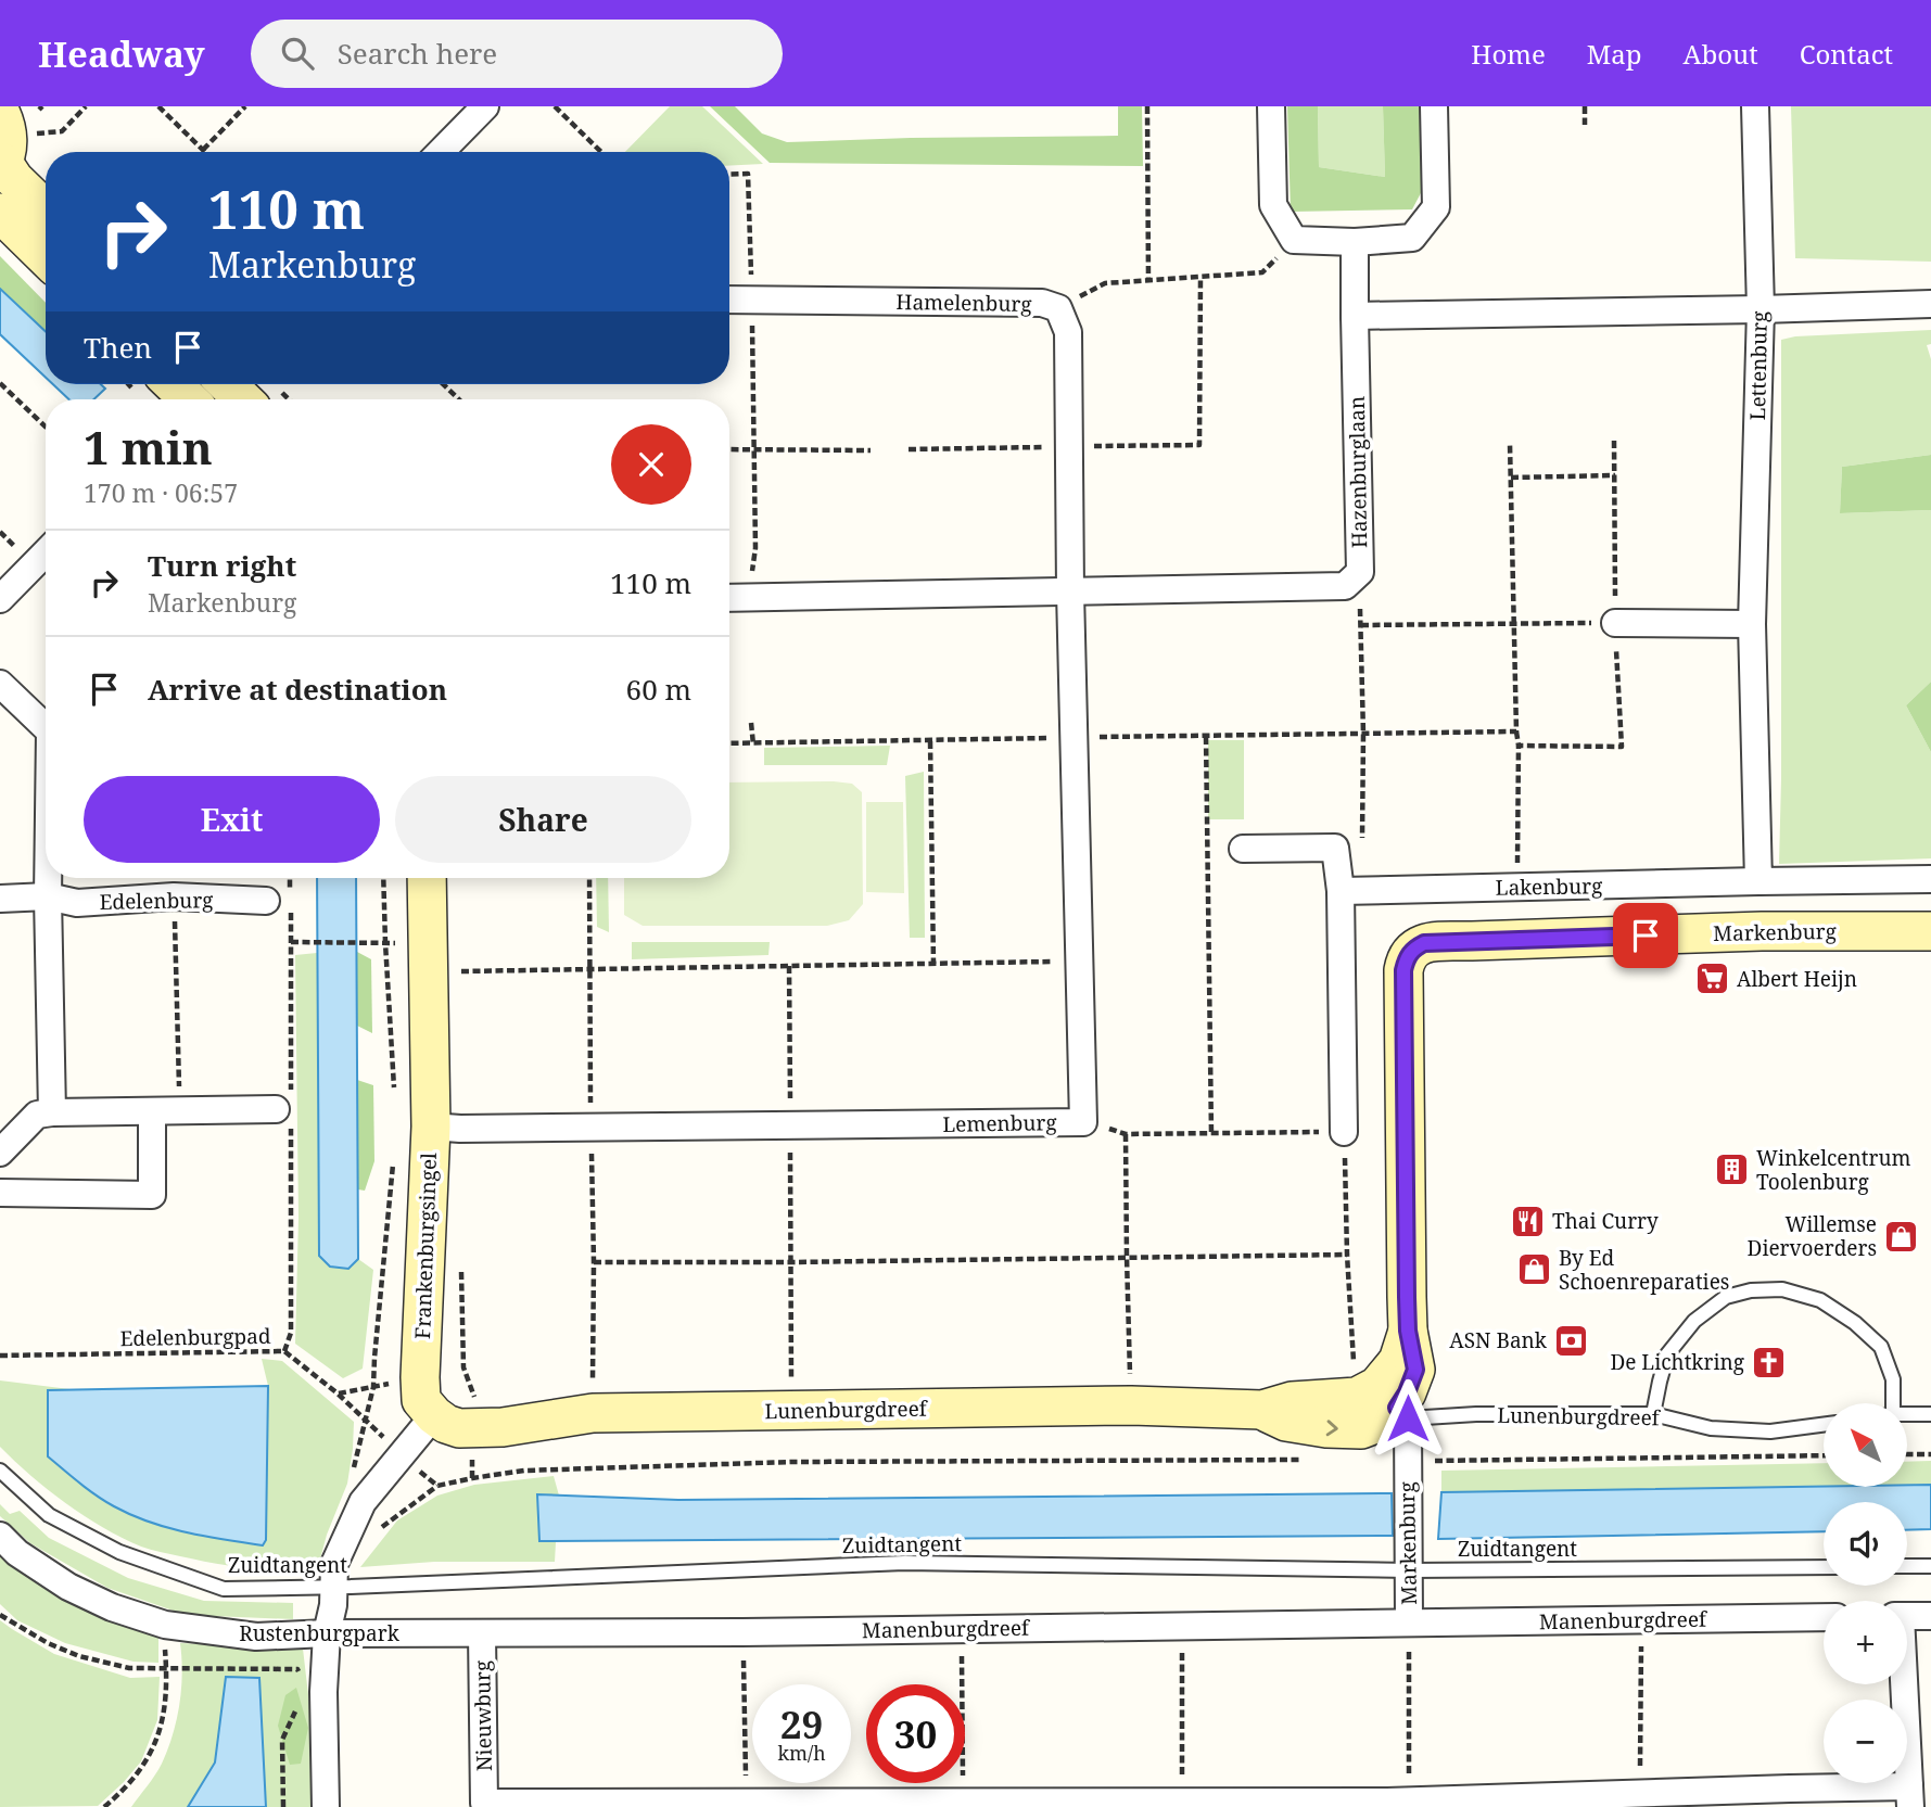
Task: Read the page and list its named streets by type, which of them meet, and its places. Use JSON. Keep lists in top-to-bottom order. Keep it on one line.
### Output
{"streets":{"street":["Hamelenburg","Lettenburg","Hazenburglaan","Lakenburg","Edelenburg","Markenburg","Lemenburg","Frankenburgsingel","Lunenburgdreef","Manenburgdreef","Rustenburgpark","Nieuwburg"],"lane":["Zuidtangent"],"path":["Edelenburgpad"]},"crossings":[["Hamelenburg","Hazenburglaan"],["Hamelenburg","Lemenburg"],["Lettenburg","Lakenburg"],["Hazenburglaan","Lemenburg"],["Markenburg","Lunenburgdreef"],["Markenburg","Zuidtangent"],["Markenburg","Manenburgdreef"],["Lemenburg","Frankenburgsingel"],["Frankenburgsingel","Lunenburgdreef"],["Manenburgdreef","Rustenburgpark"],["Manenburgdreef","Nieuwburg"],["Rustenburgpark","Nieuwburg"]],"places":{"supermarket":["Albert Heijn"],"building":["Winkelcentrum Toolenburg"],"restaurant":["Thai Curry"],"shop":["Willemse Diervoerders","By Ed Schoenreparaties"],"bank":["ASN Bank"],"church":["De Lichtkring"]},"north":"top left","page":{"header":"Headway","search":"Search here","nav":["Home","Map","About","Contact"],"turn":["110 m","Markenburg"],"then":"Then","heading":["1 min","170 m · 06:57"],"list":[{"name":"Turn right","note":"Markenburg","value":"110 m"},{"name":"Arrive at destination","value":"60 m"}],"buttons":["Exit","Share"],"map_buttons":["+","−"],"speed":"29 km/h","limit":"30"}}
